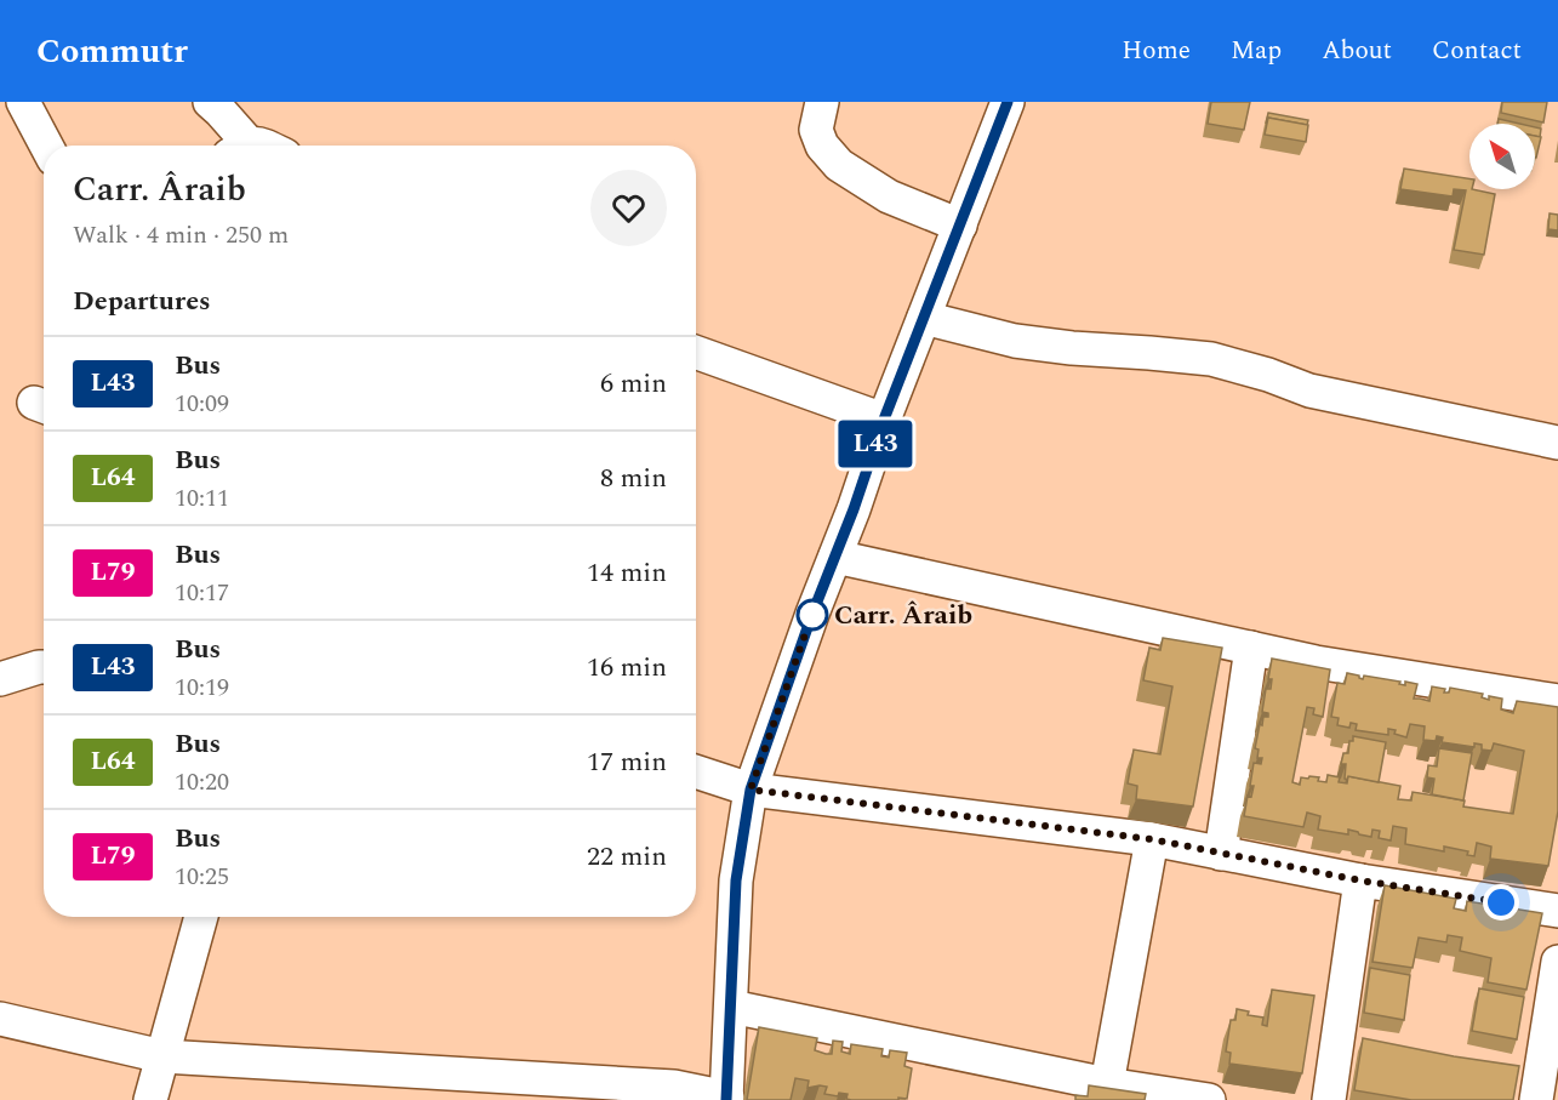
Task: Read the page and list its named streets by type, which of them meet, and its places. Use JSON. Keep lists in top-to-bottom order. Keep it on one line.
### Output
{"places":["Carr. Âraib"],"lines":["bus line L43"],"north":"top left","page":{"header":"Commutr","nav":["Home","Map","About","Contact"],"on_map":"L43","heading":[["Carr. Âraib","Walk · 4 min · 250 m"],"Departures"],"list":[{"mark":"L43","name":"Bus","note":"10:09","value":"6 min"},{"mark":"L64","name":"Bus","note":"10:11","value":"8 min"},{"mark":"L79","name":"Bus","note":"10:17","value":"14 min"},{"mark":"L43","name":"Bus","note":"10:19","value":"16 min"},{"mark":"L64","name":"Bus","note":"10:20","value":"17 min"},{"mark":"L79","name":"Bus","note":"10:25","value":"22 min"}]}}
